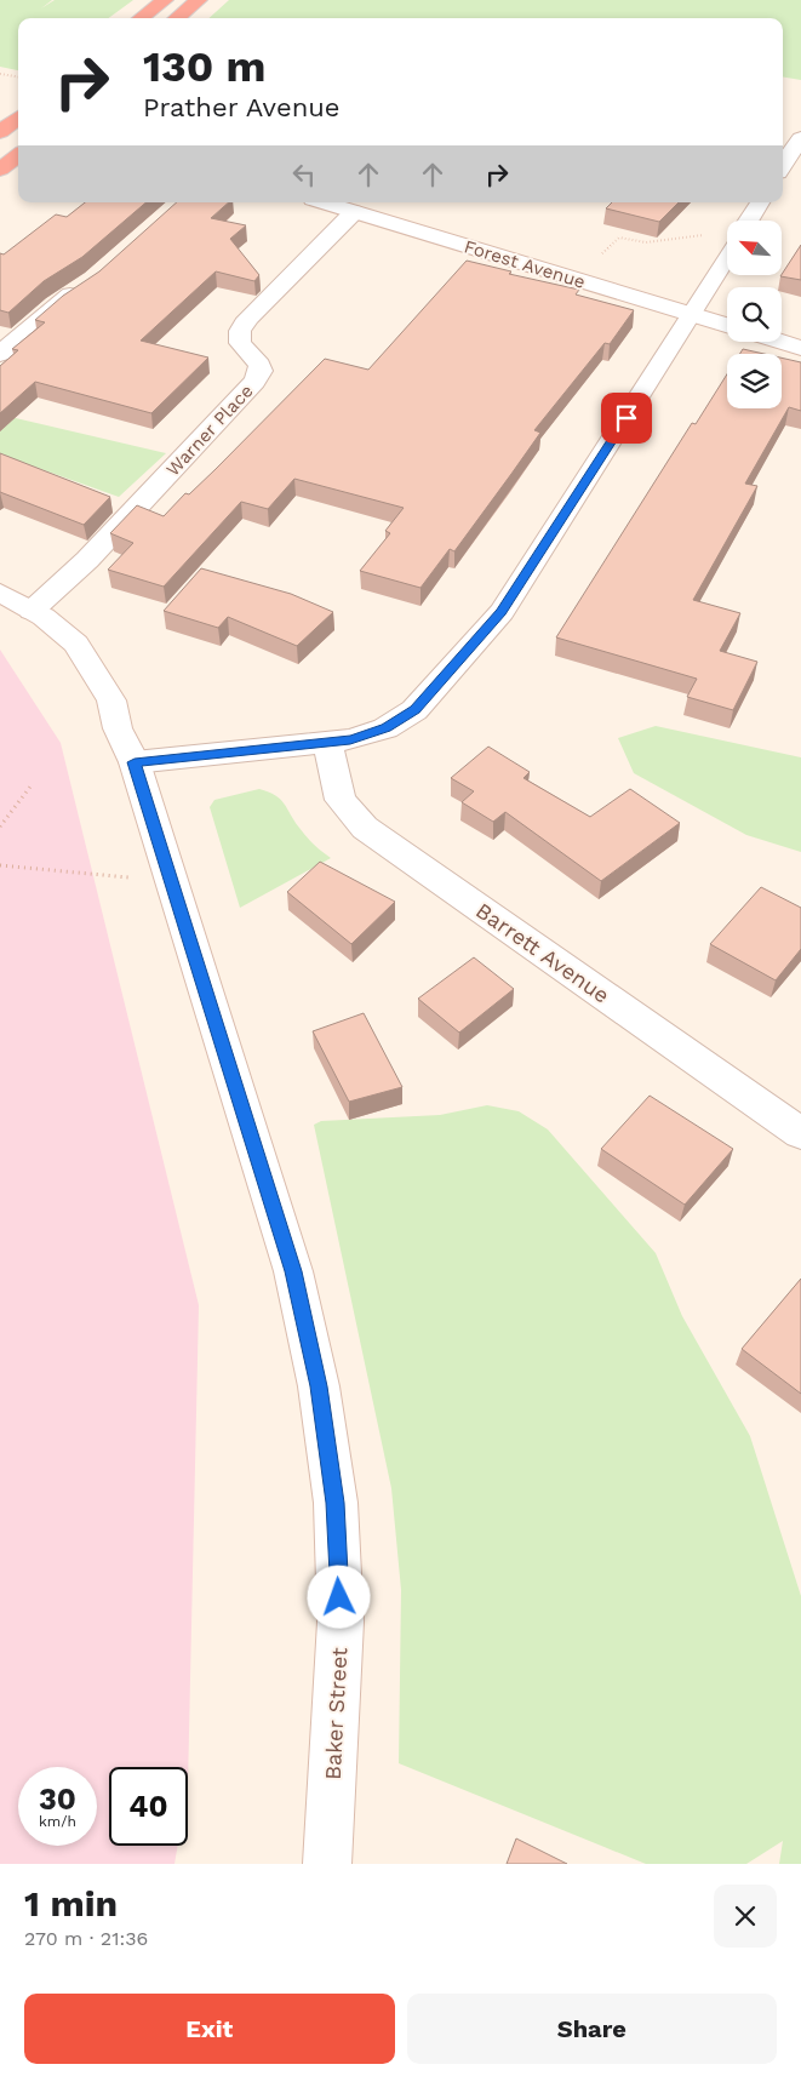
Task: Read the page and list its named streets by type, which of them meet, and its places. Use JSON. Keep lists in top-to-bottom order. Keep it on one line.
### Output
{"streets":{"street":["Forest Avenue","Warner Place","Barrett Avenue","Baker Street"]},"crossings":[["Forest Avenue","Warner Place"],["Warner Place","Baker Street"]],"north":"top left","page":{"turn":["130 m","Prather Avenue"],"speed":"30 km/h","limit":"40","heading":["1 min","270 m · 21:36"],"buttons":["Exit","Share"]}}
